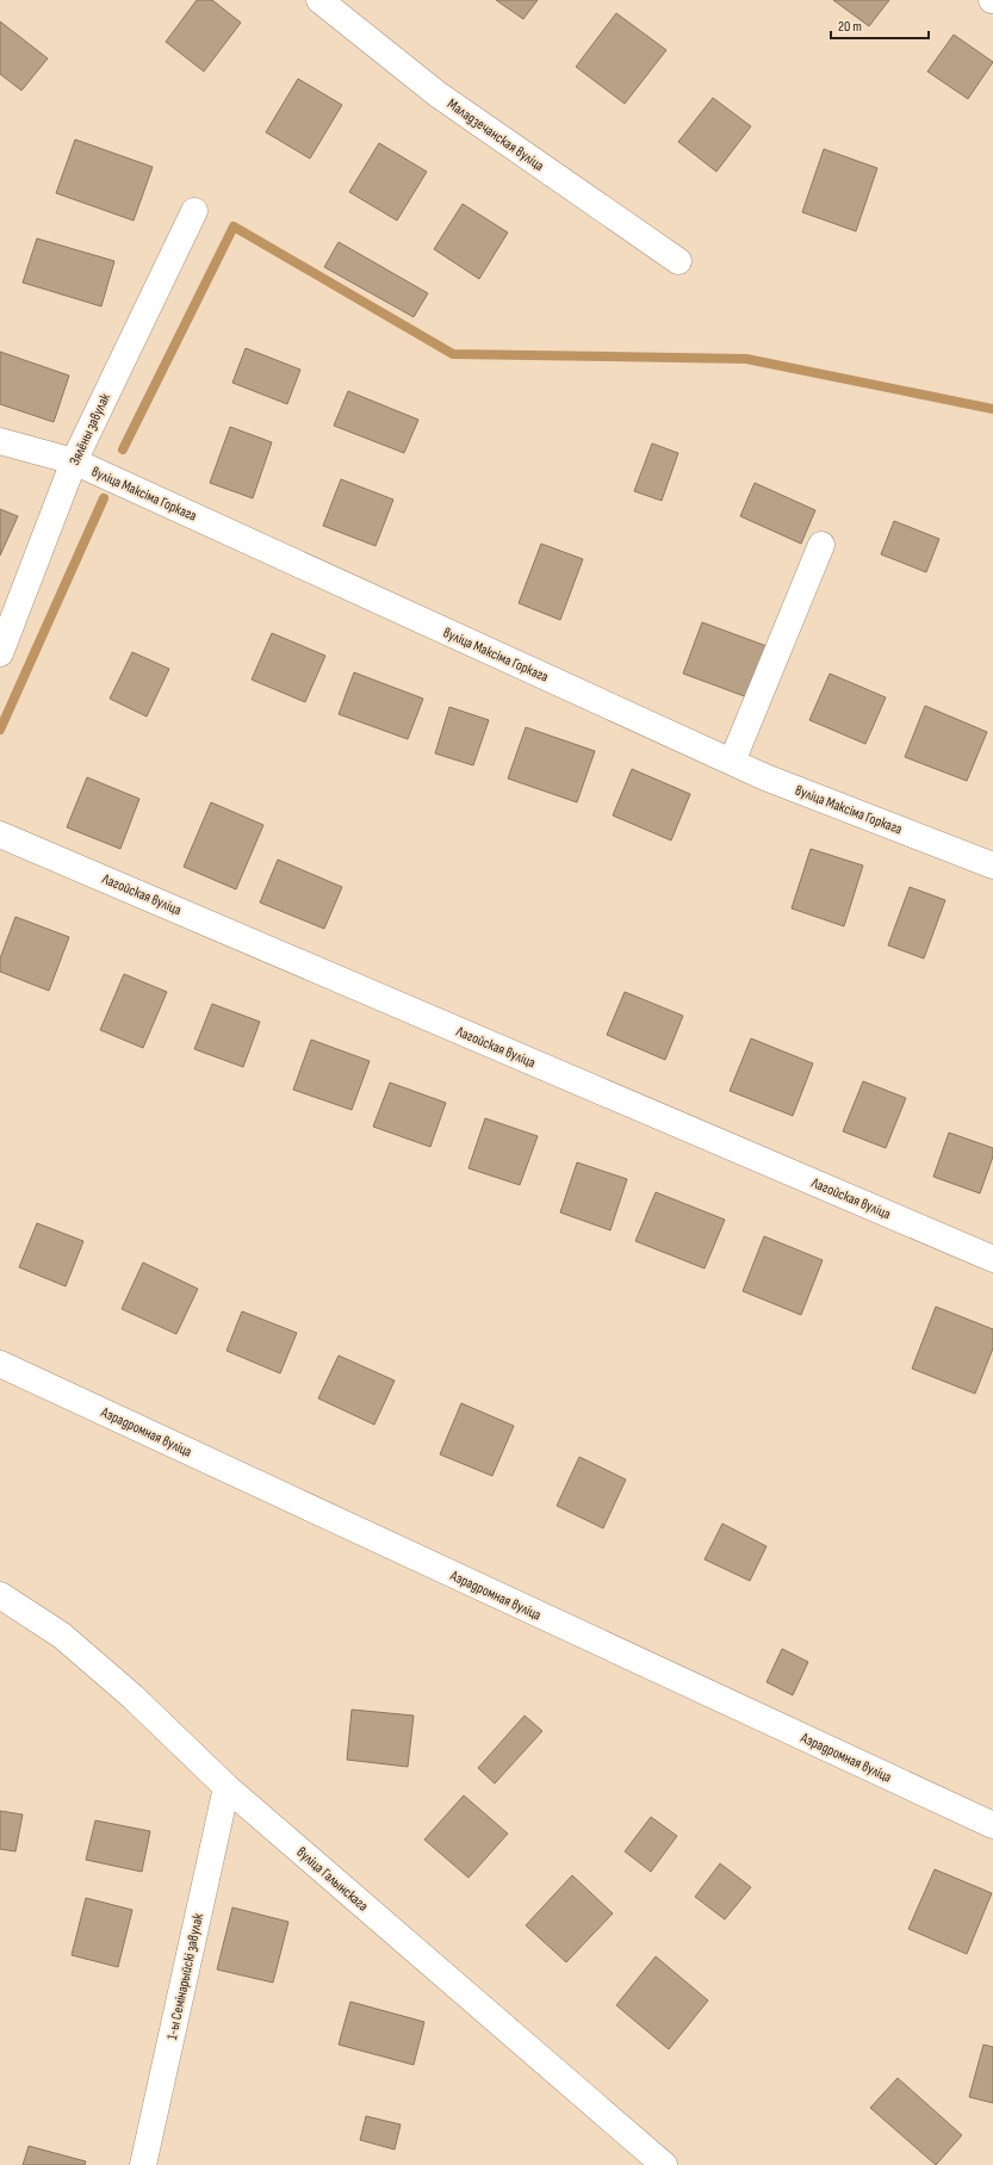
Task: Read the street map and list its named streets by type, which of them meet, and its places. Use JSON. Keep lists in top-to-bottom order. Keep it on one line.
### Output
{"streets":{"street":["Маладзечанская вуліца","Зялёны завулак","вуліца Максіма Горкага","Лагойская вуліца","Аэрадромная вуліца","вуліца Галынскага","1-ы Семінарыйскі завулак"]},"crossings":[["Зялёны завулак","вуліца Максіма Горкага"],["вуліца Галынскага","1-ы Семінарыйскі завулак"]],"scale_bar":"20 m"}
